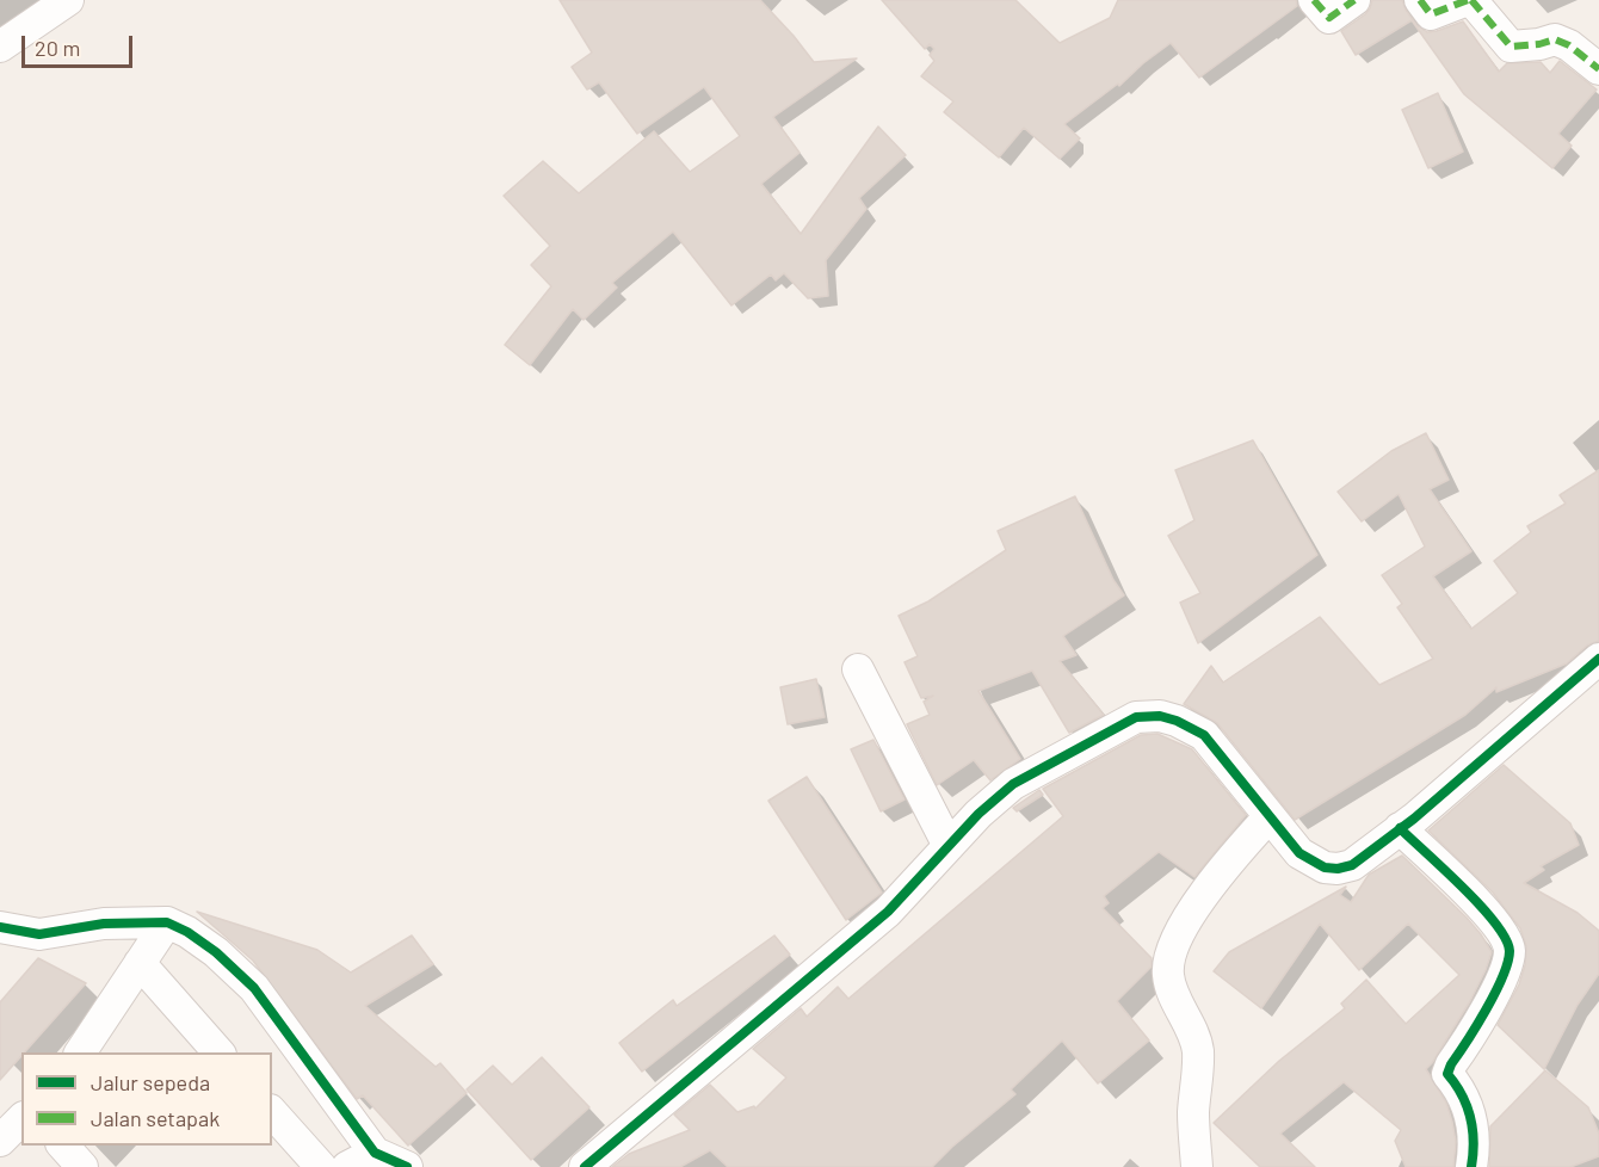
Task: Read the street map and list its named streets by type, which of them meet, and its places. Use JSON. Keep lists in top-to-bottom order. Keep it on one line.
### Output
{"legend":["Jalur sepeda","Jalan setapak"],"scale_bar":"20 m"}
